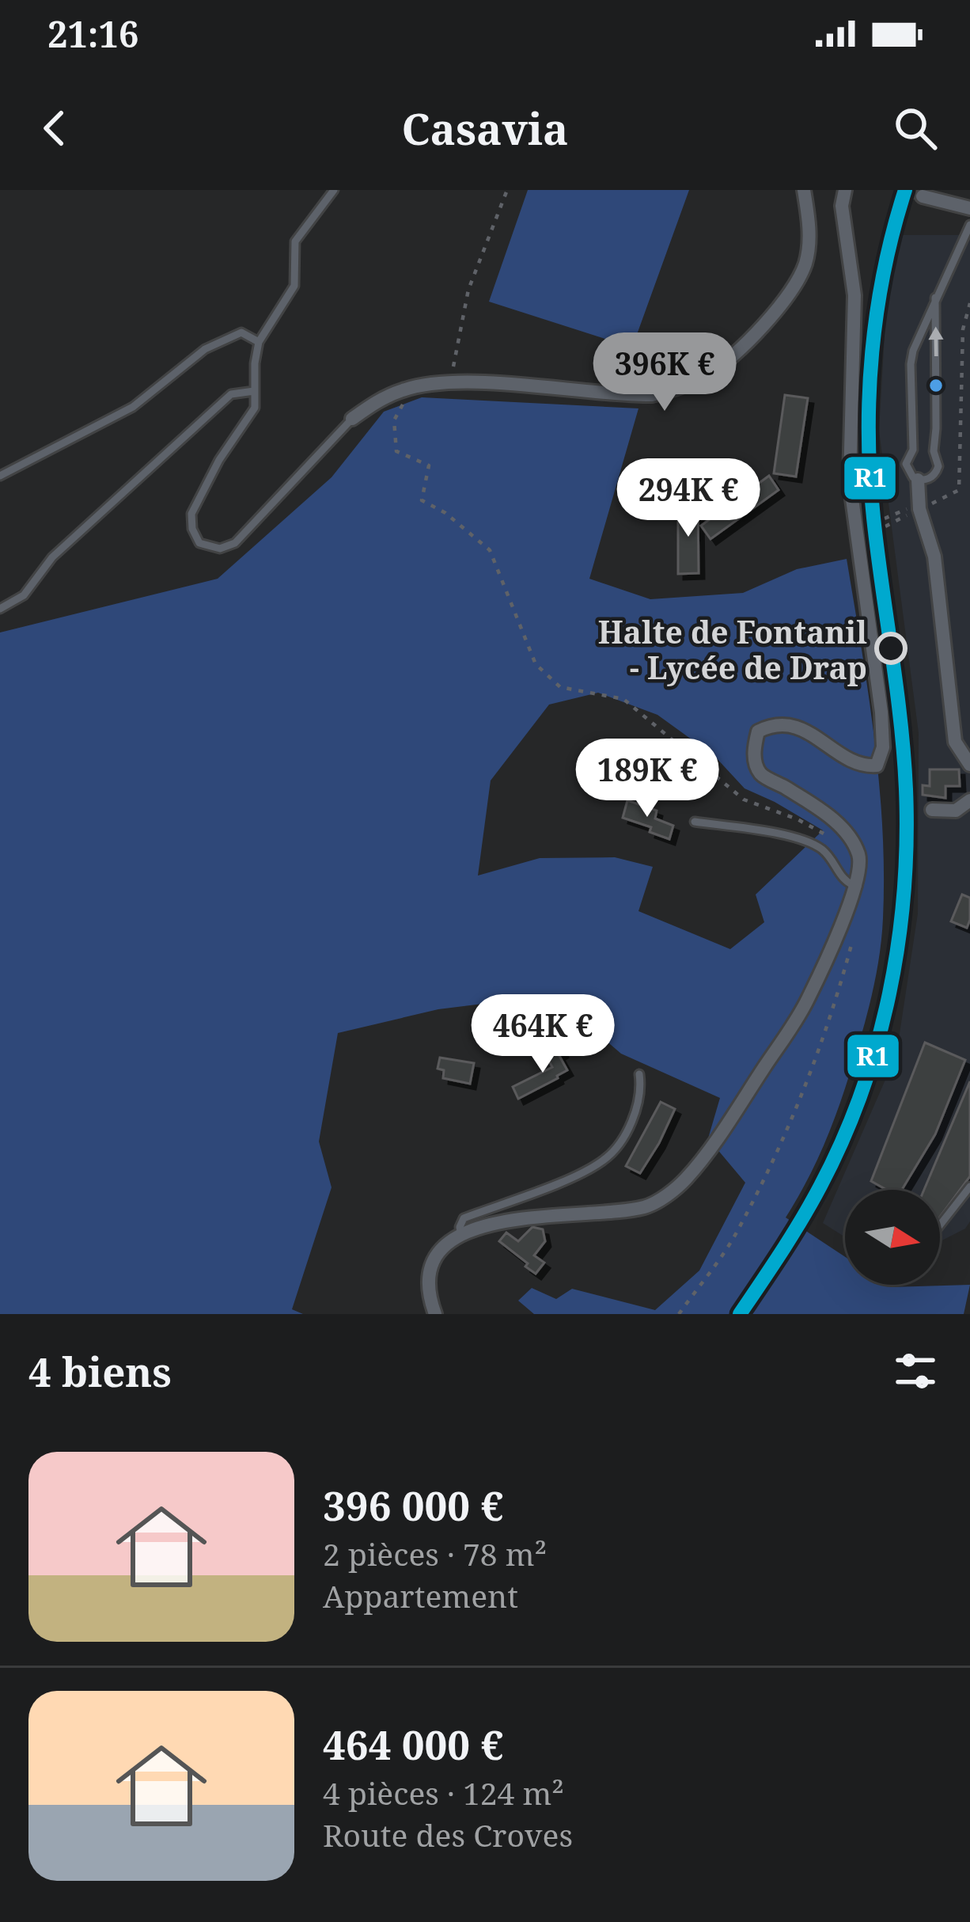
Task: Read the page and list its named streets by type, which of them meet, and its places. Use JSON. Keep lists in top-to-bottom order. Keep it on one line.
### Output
{"places":["Halte de Fontanil - Lycée de Drap"],"lines":["transit line R1"],"north":"right","page":{"status":"21:16","header":"Casavia","price":["396K €","294K €","189K €","464K €"],"heading":"4 biens","list":[{"name":"396 000 €","note":"2 pièces · 78 m² · Appartement"},{"name":"464 000 €","note":"4 pièces · 124 m² · Route des Croves"}]}}
